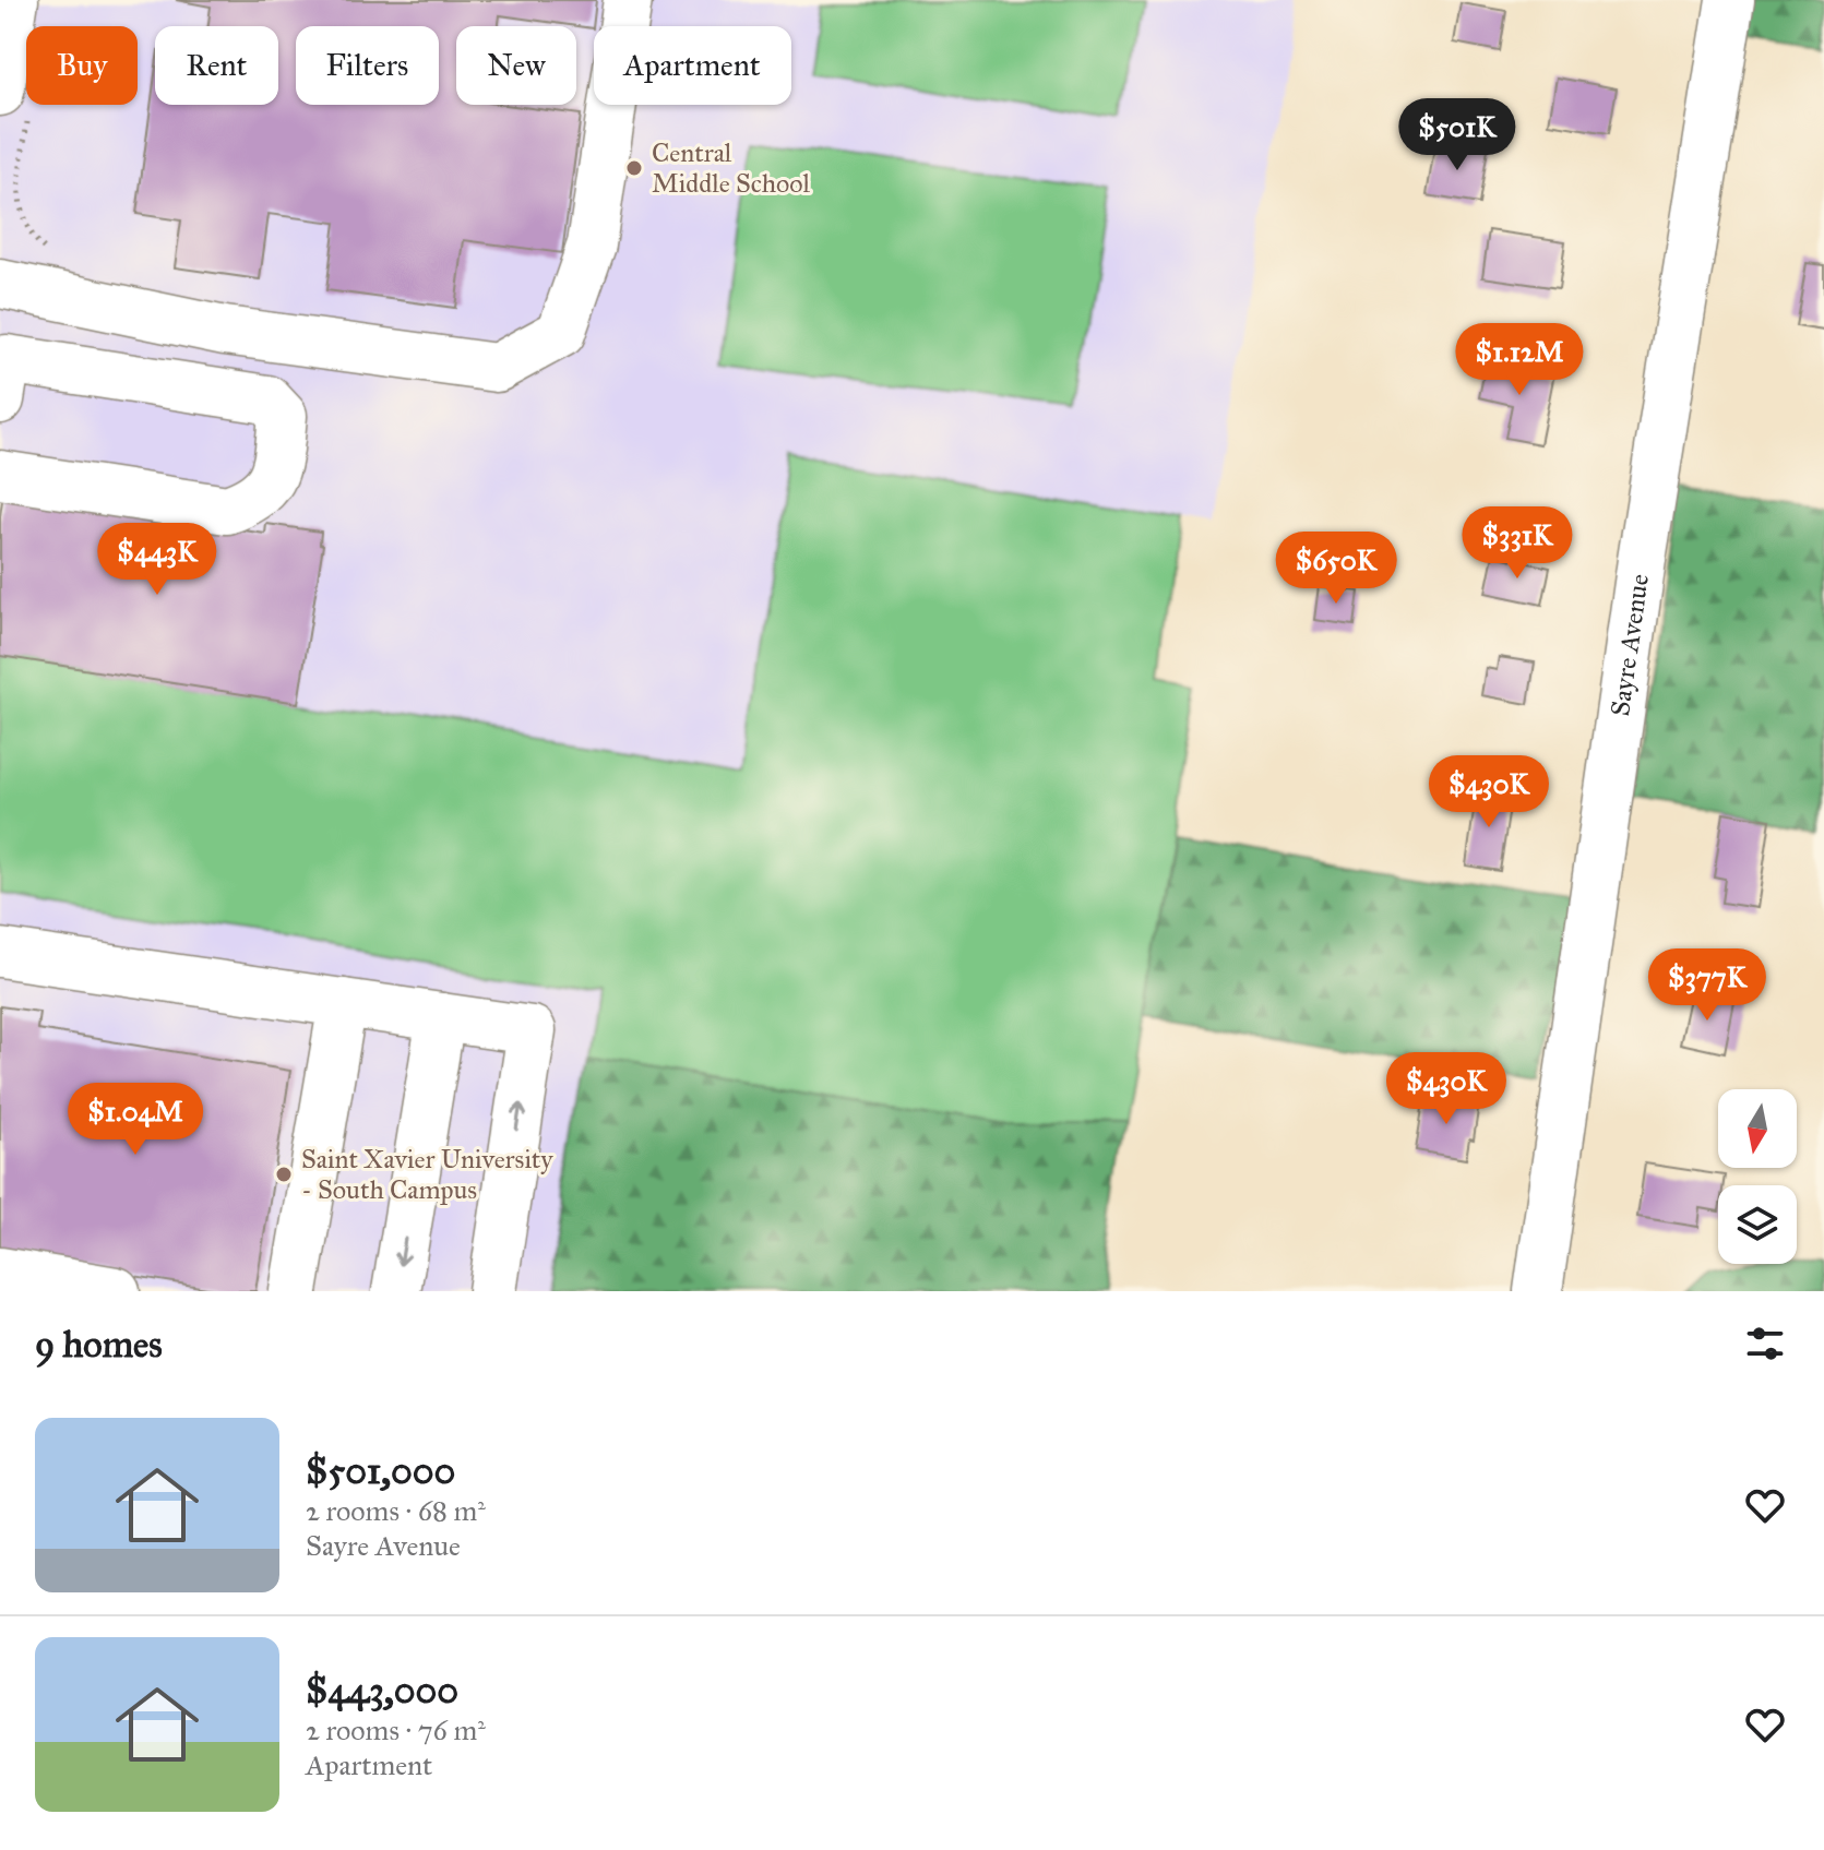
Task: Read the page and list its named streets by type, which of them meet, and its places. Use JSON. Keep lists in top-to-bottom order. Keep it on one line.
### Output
{"streets":{"street":["Sayre Avenue"]},"places":["Central Middle School","Saint Xavier University - South Campus"],"north":"bottom","page":{"chip":["Buy","Rent","Filters","New","Apartment"],"price":["$501K","$1.12M","$331K","$443K","$650K","$430K","$377K","$430K","$1.04M"],"heading":"9 homes","list":[{"name":"$501,000","note":"2 rooms · 68 m² · Sayre Avenue"},{"name":"$443,000","note":"2 rooms · 76 m² · Apartment"}]}}
